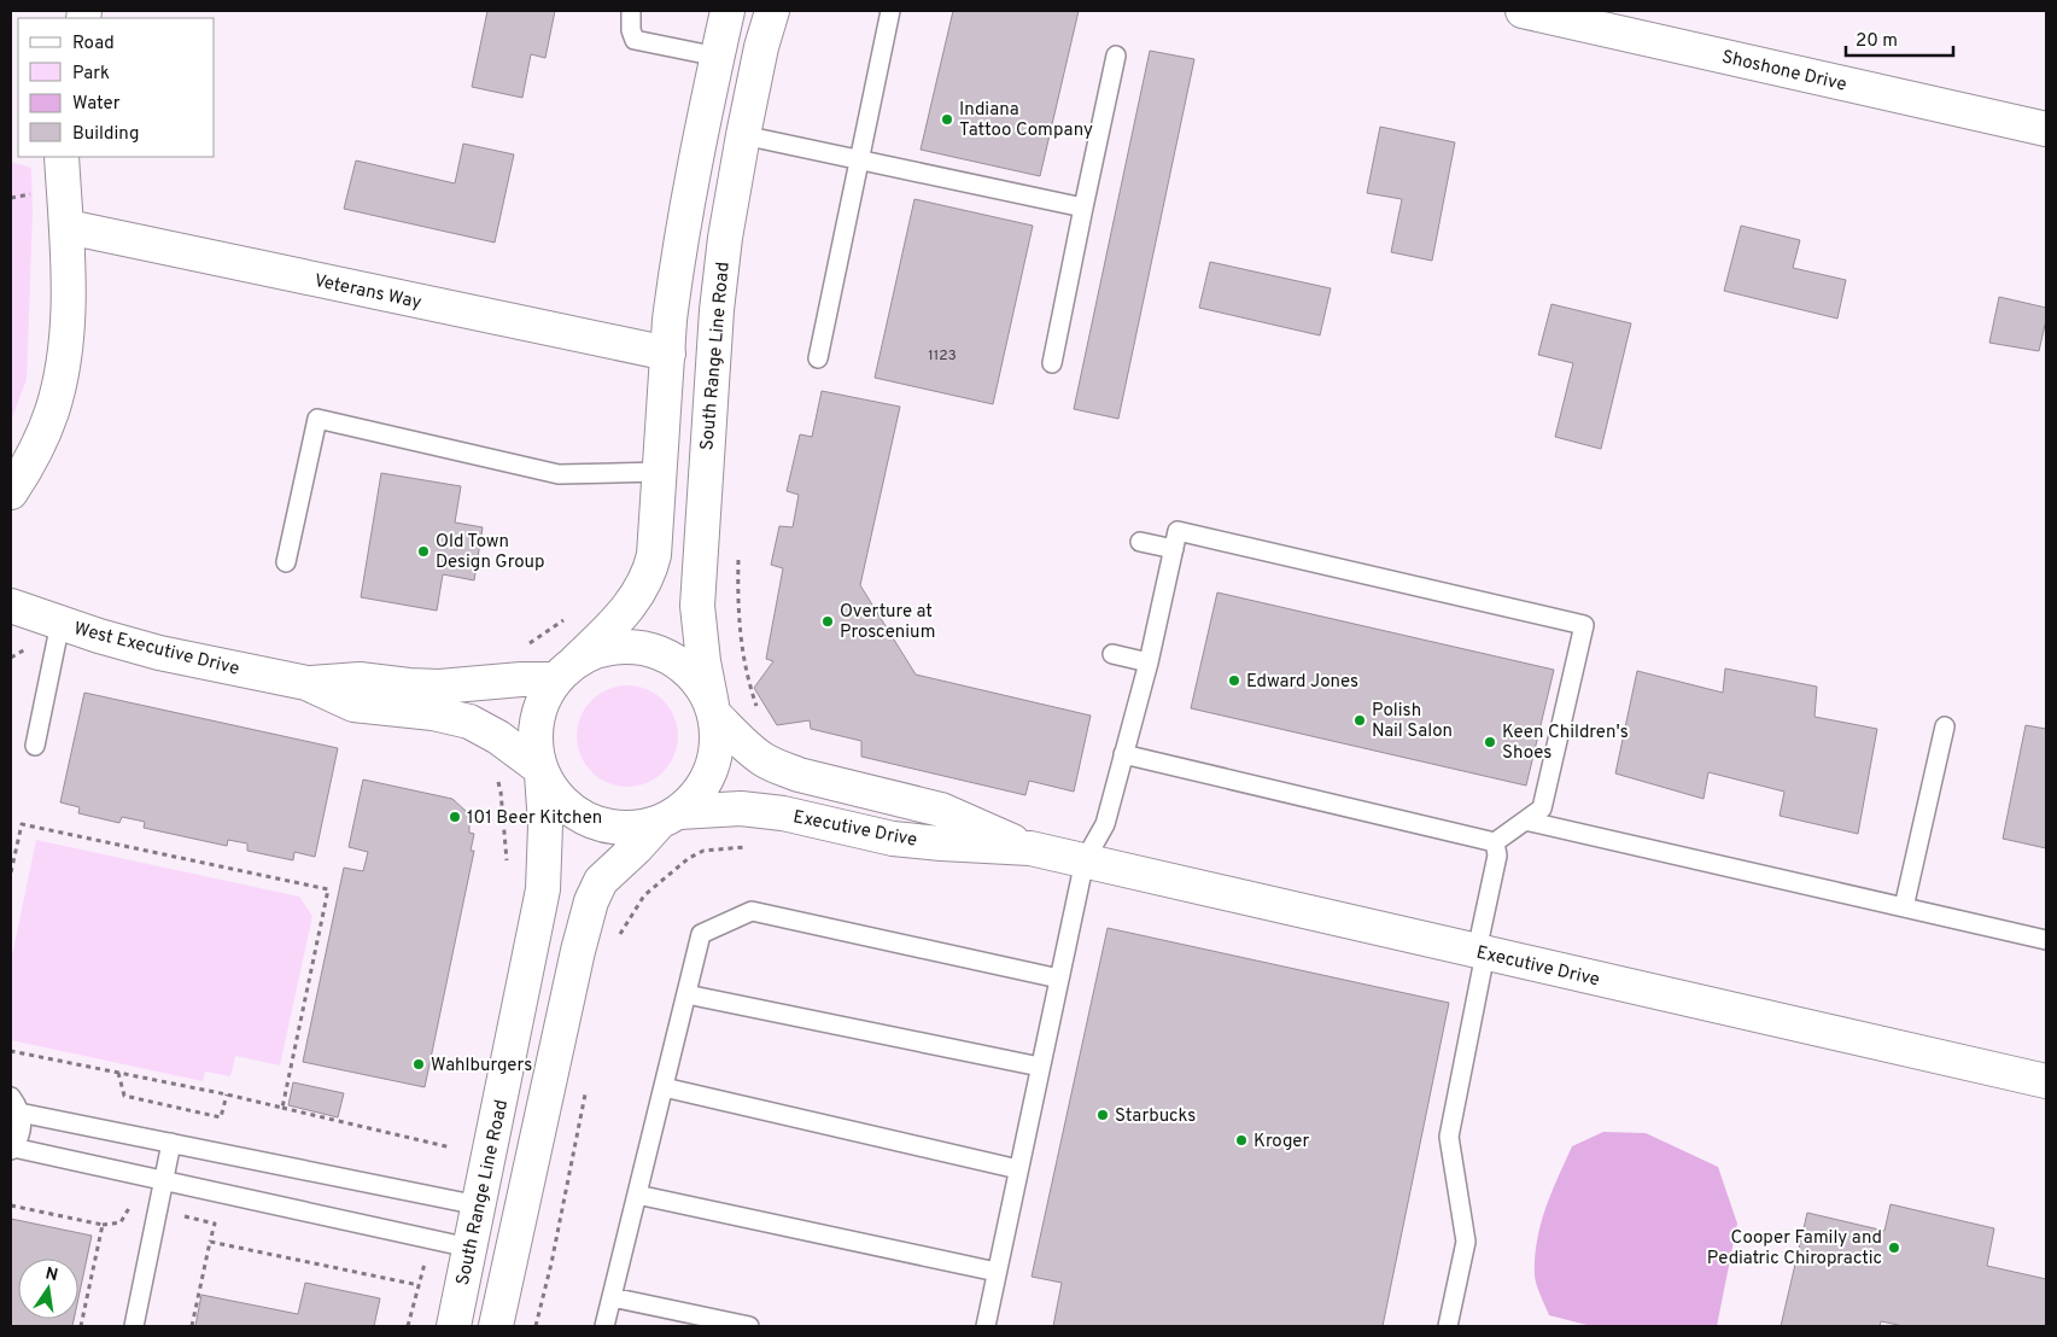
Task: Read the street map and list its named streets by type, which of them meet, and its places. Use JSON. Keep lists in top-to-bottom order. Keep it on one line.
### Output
{"streets":{"street":["Shoshone Drive","Veterans Way","South Range Line Road","West Executive Drive","Executive Drive"]},"crossings":[["South Range Line Road","West Executive Drive"],["South Range Line Road","Executive Drive"],["West Executive Drive","Executive Drive"]],"places":["Indiana Tattoo Company","Old Town Design Group","Overture at Proscenium","Edward Jones","Polish Nail Salon","Keen Children's Shoes","101 Beer Kitchen","Wahlburgers","Starbucks","Kroger","Cooper Family and Pediatric Chiropractic"],"house_numbers":["1123"],"legend":["Road","Park","Water","Building"],"scale_bar":"20 m","north":"top"}
